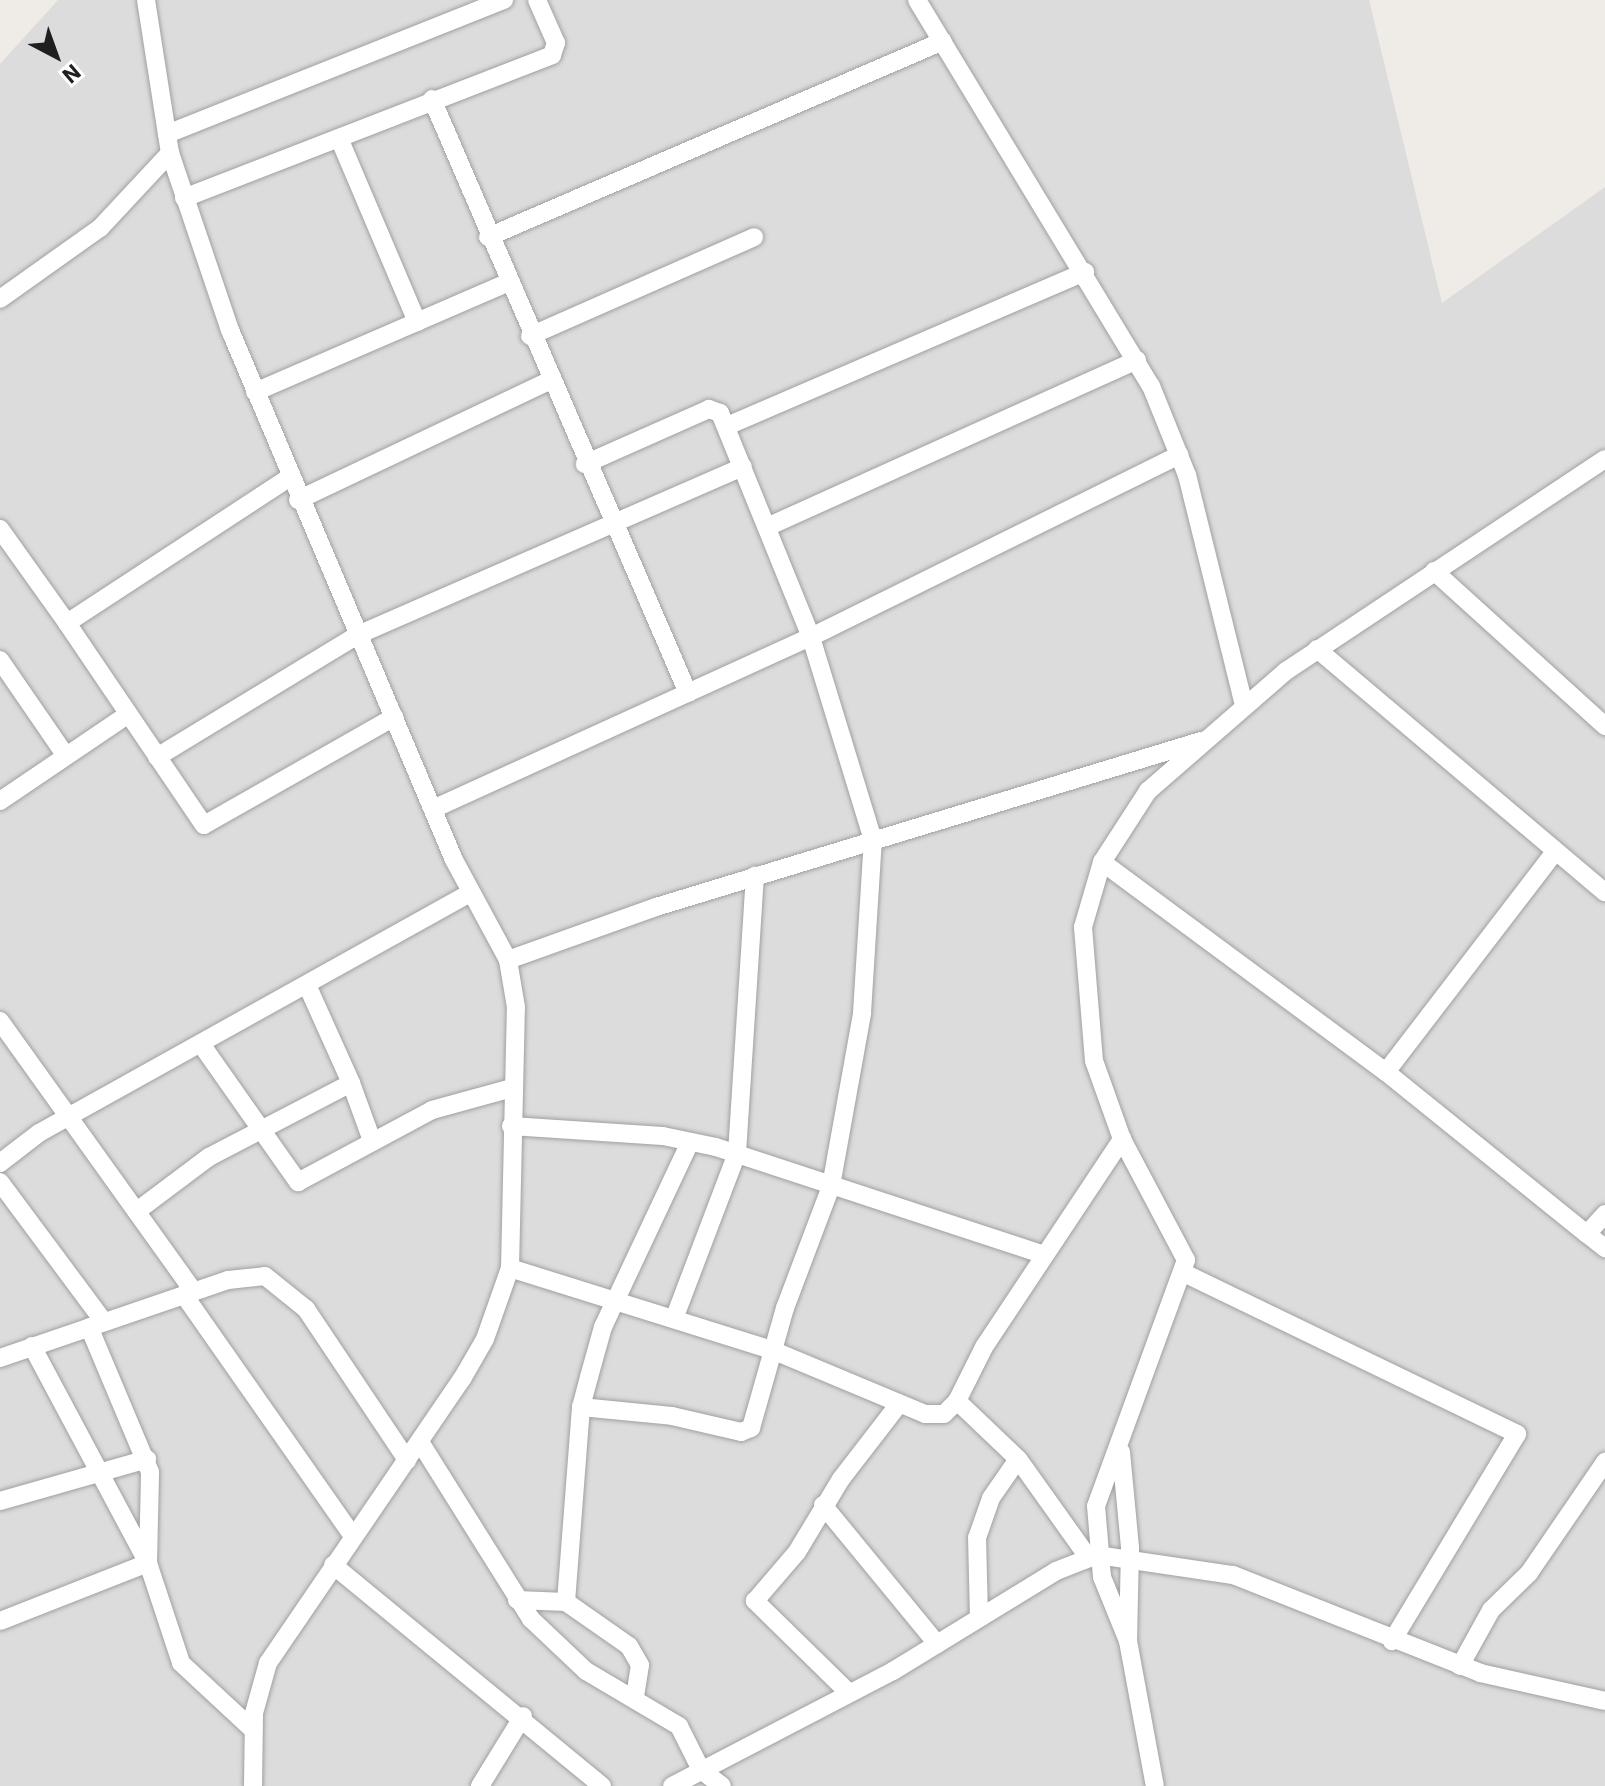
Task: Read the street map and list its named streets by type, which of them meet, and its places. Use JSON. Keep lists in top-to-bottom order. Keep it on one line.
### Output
{"north":"bottom right"}
